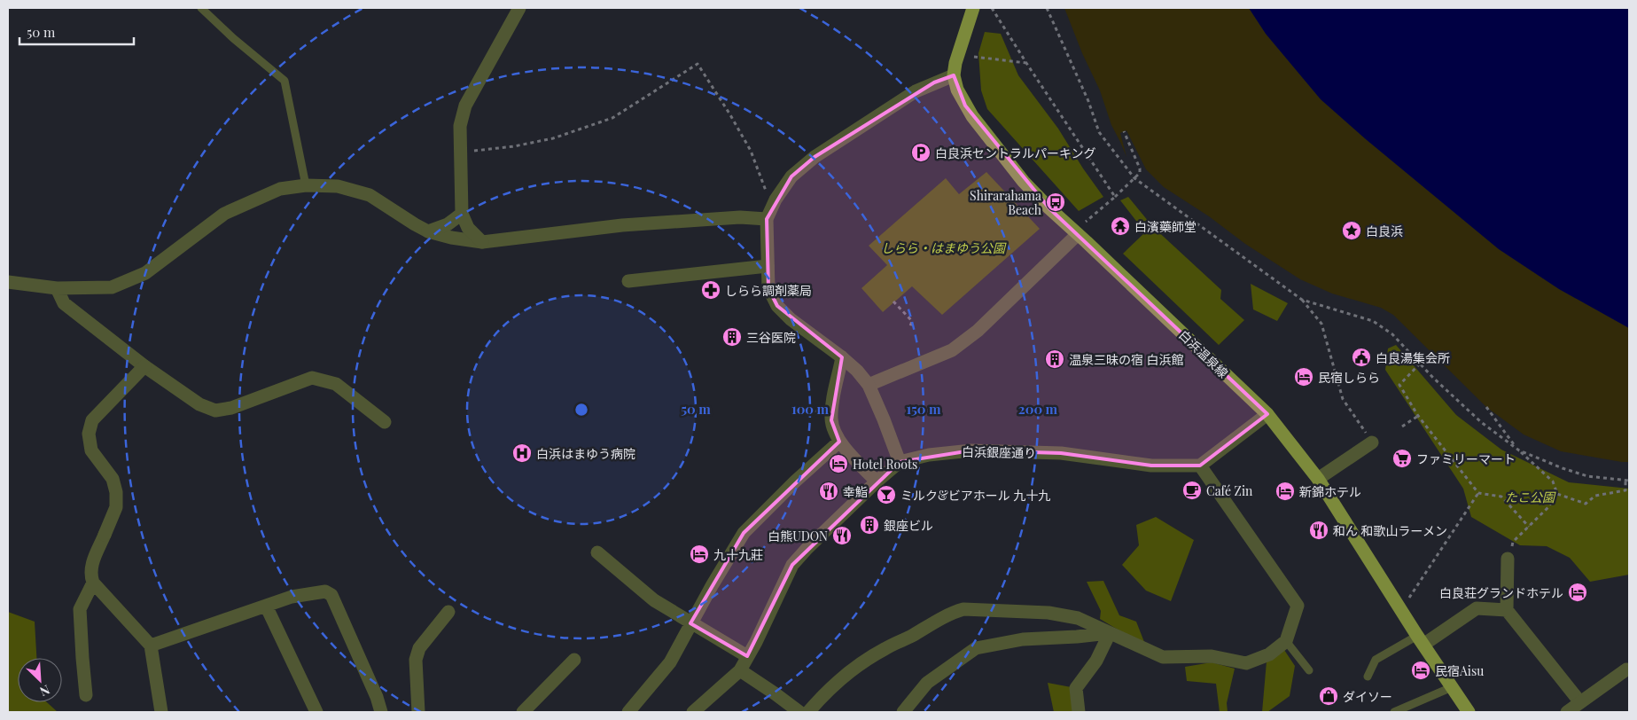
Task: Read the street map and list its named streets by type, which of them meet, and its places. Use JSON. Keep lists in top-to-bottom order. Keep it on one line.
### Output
{"streets":{"main road":["白浜温泉線"],"street":["白浜銀座通り"]},"parks":["しらら・はまゆう公園","たこ公園"],"places":{"parking":["白良浜セントラルパーキング"],"bus stop":["Shirarahama Beach"],"temple":["白濱藥師堂"],"place":["白良浜"],"pharmacy":["しらら調剤薬局"],"building":["三谷医院","温泉三昧の宿 白浜館","銀座ビル"],"public building":["白良湯集会所"],"hotel":["民宿しらら","Hotel Roots","新錦ホテル","九十九莊","白良荘グランドホテル","民宿Aisu"],"hospital":["白浜はまゆう病院"],"supermarket":["ファミリーマート"],"cafe":["Café Zin"],"restaurant":["幸鮨","和ん 和歌山ラーメン","白熊UDON"],"bar":["ミルク&ビアホール 九十九"],"shop":["ダイソー"]},"scale_bar":"50 m","north":"bottom right","rings":["50 m","100 m","150 m","200 m"]}
